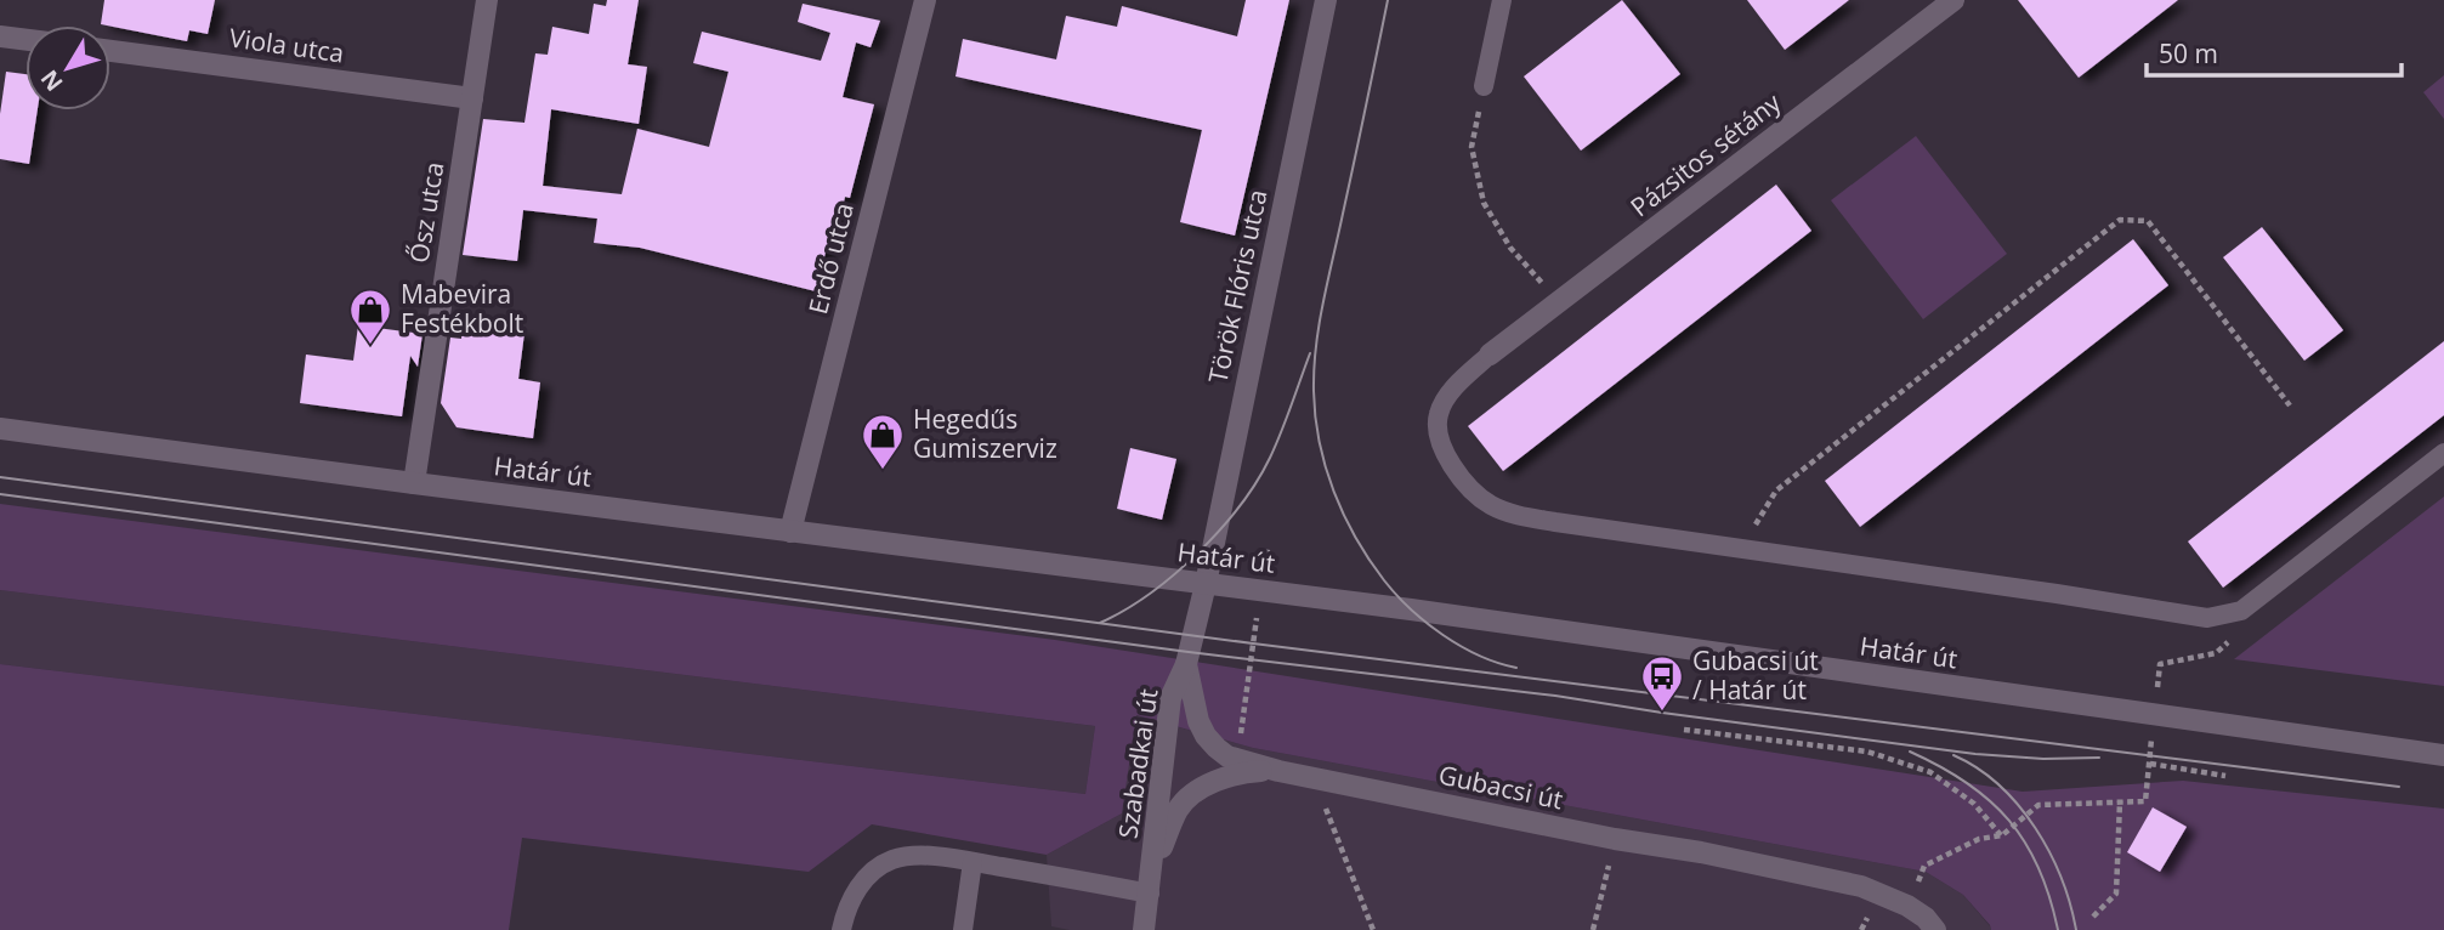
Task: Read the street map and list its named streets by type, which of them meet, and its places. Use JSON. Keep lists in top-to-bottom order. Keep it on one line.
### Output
{"streets":{"street":["Viola utca","Pázsitos sétány","Ősz utca","Erdő utca","Török Flóris utca","Határ út","Szabadkai út","Gubacsi út"]},"crossings":[["Viola utca","Ősz utca"],["Ősz utca","Határ út"],["Erdő utca","Határ út"],["Török Flóris utca","Határ út"],["Török Flóris utca","Gubacsi út"],["Határ út","Gubacsi út"],["Szabadkai út","Gubacsi út"]],"places":{"shop":["Mabevira Festékbolt","Hegedűs Gumiszerviz"],"bus stop":["Gubacsi út / Határ út"]},"scale_bar":"50 m","north":"bottom left"}
